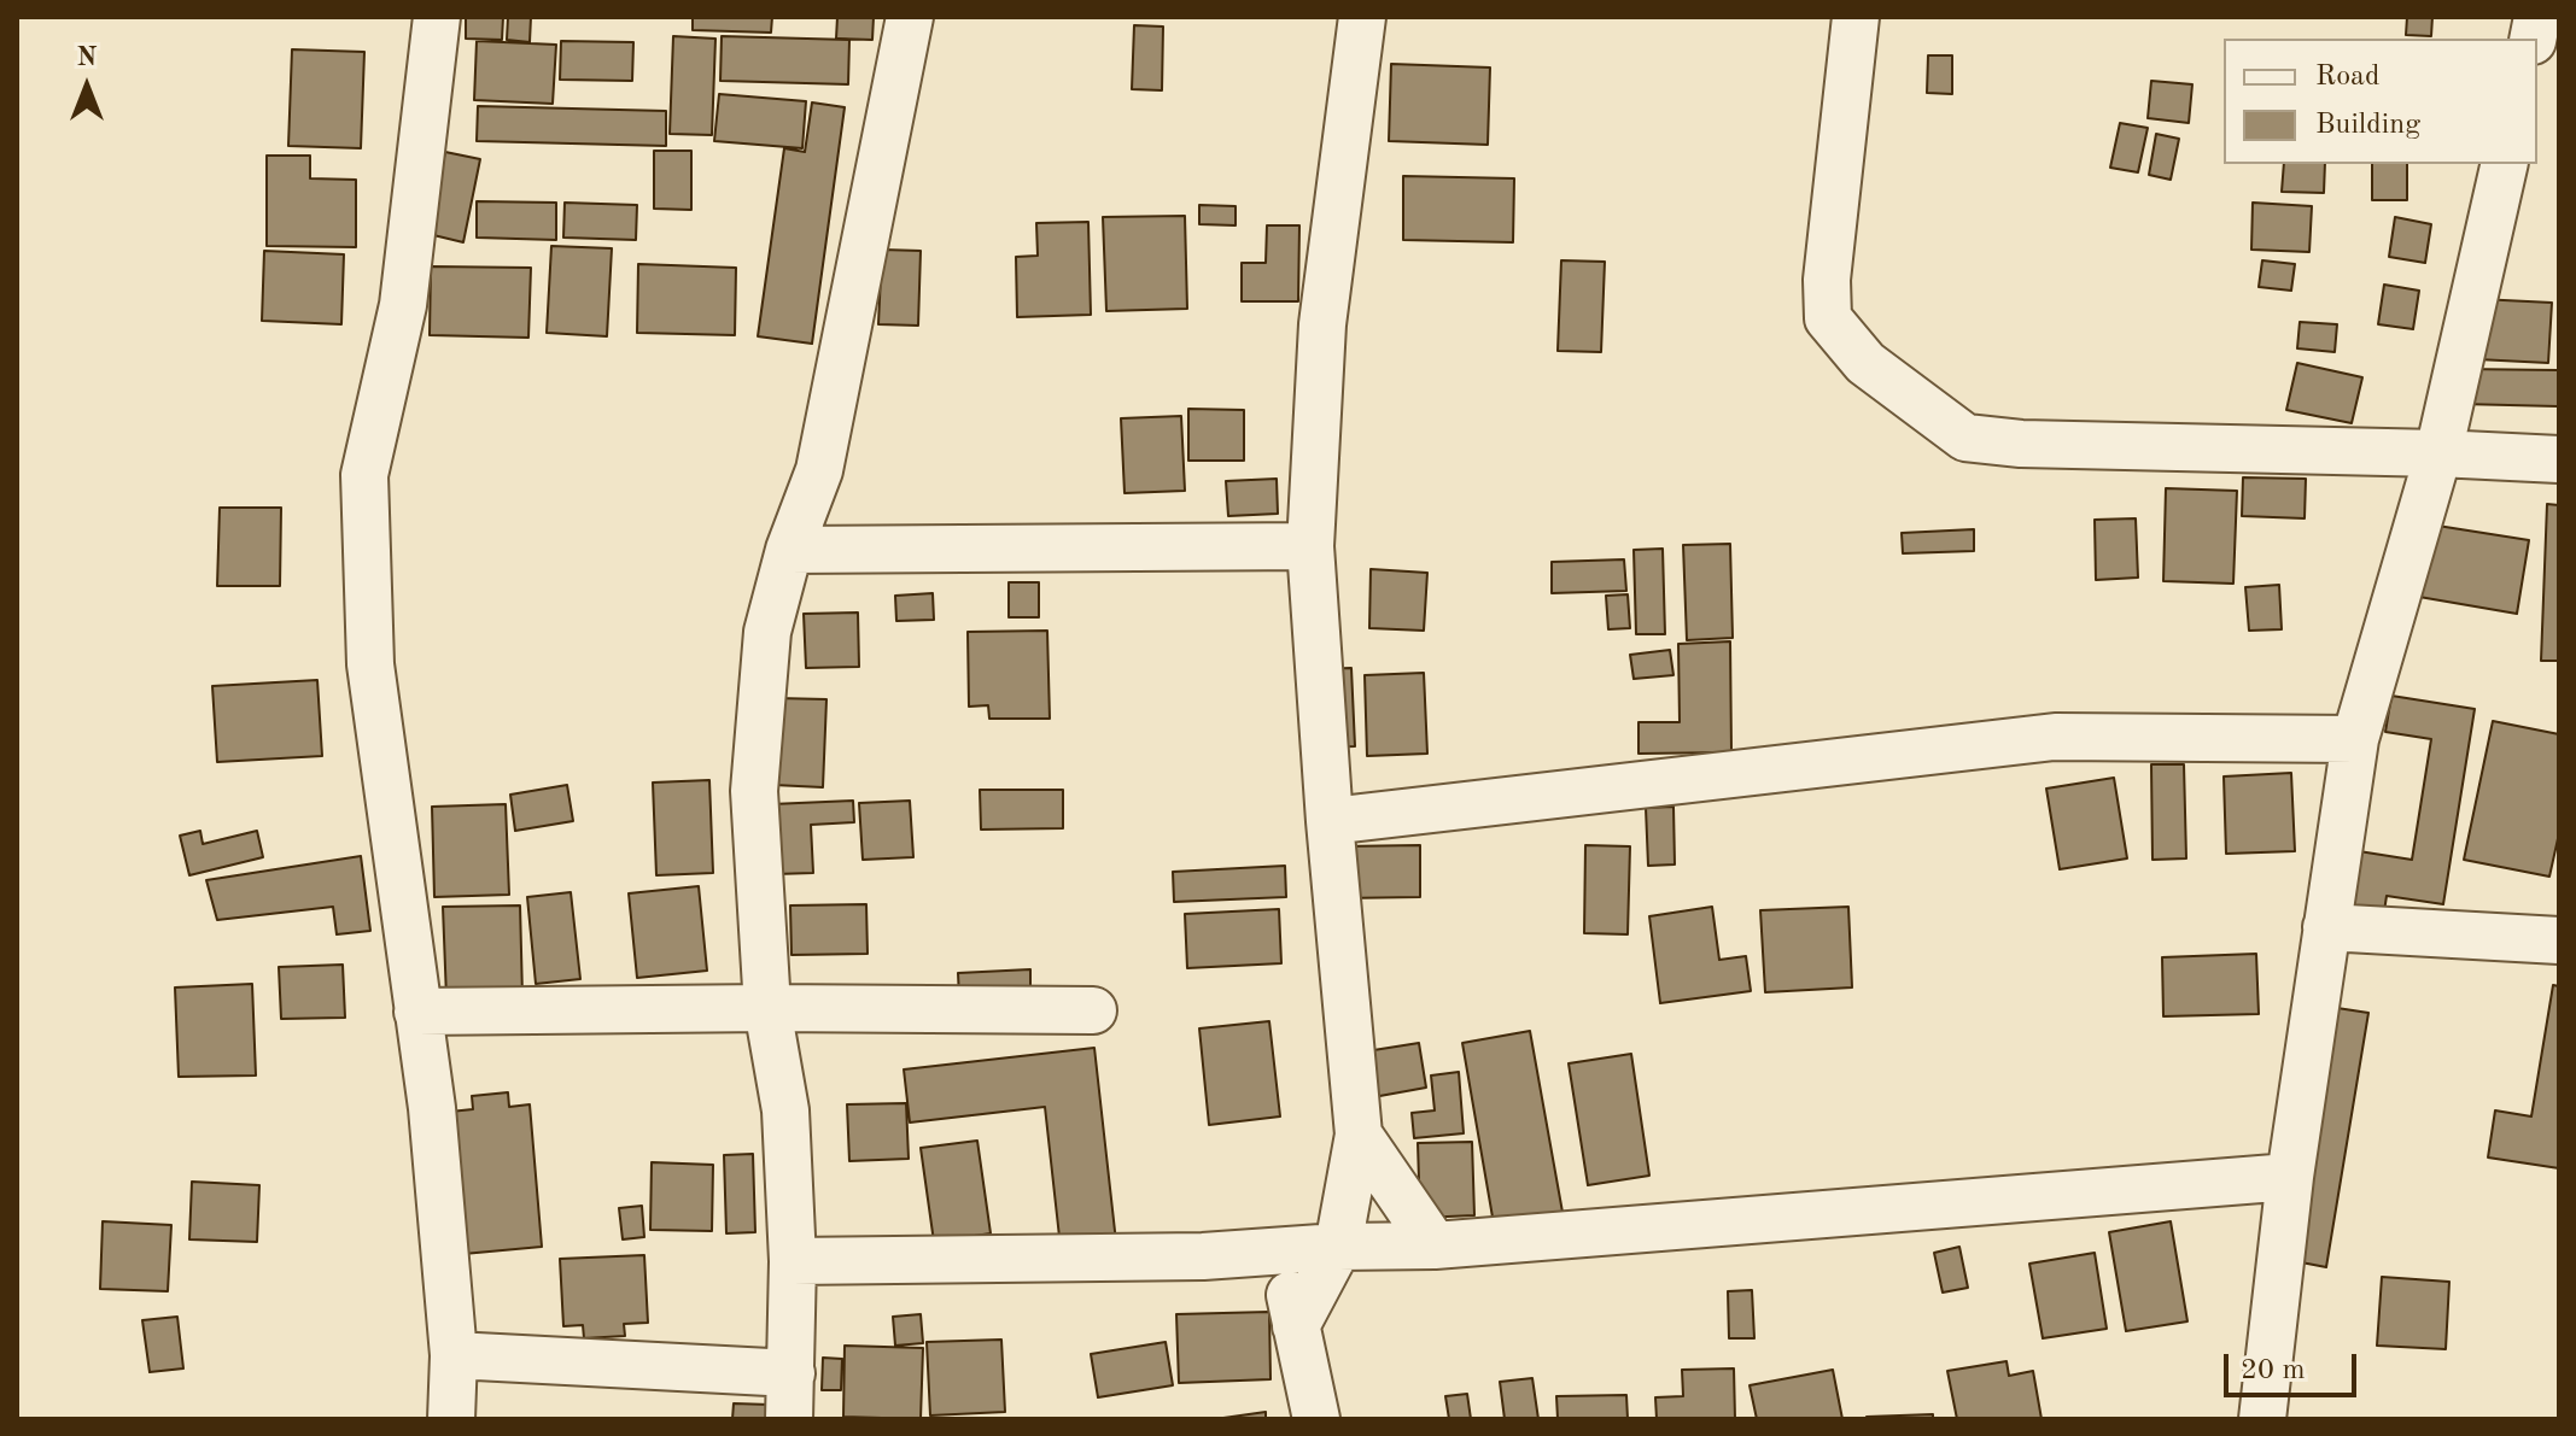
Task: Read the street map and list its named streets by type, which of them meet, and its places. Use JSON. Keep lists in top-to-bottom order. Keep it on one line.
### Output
{"legend":["Road","Building"],"scale_bar":"20 m","north":"top"}
